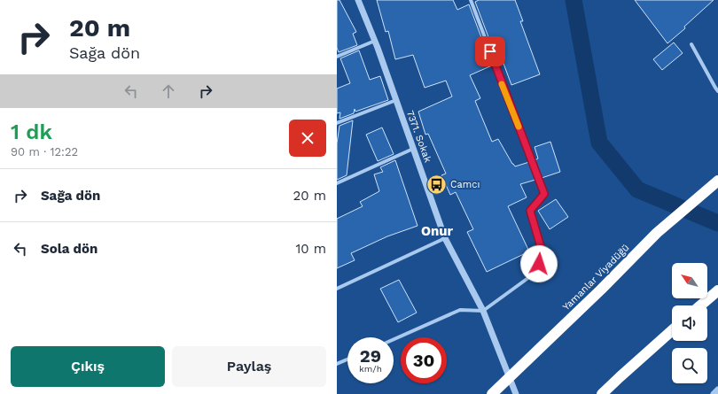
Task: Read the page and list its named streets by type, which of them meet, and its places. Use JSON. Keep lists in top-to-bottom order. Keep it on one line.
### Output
{"streets":{"highway":["Yamanlar Viyadüğü"],"street":["7371. Sokak"]},"districts":["Onur"],"places":{"bus stop":["Camcı"]},"north":"top left","page":{"turn":["20 m","Sağa dön"],"heading":["1 dk","90 m · 12:22"],"list":[{"name":"Sağa dön","value":"20 m"},{"name":"Sola dön","value":"10 m"}],"speed":"29 km/h","limit":"30","buttons":["Çıkış","Paylaş"]}}
